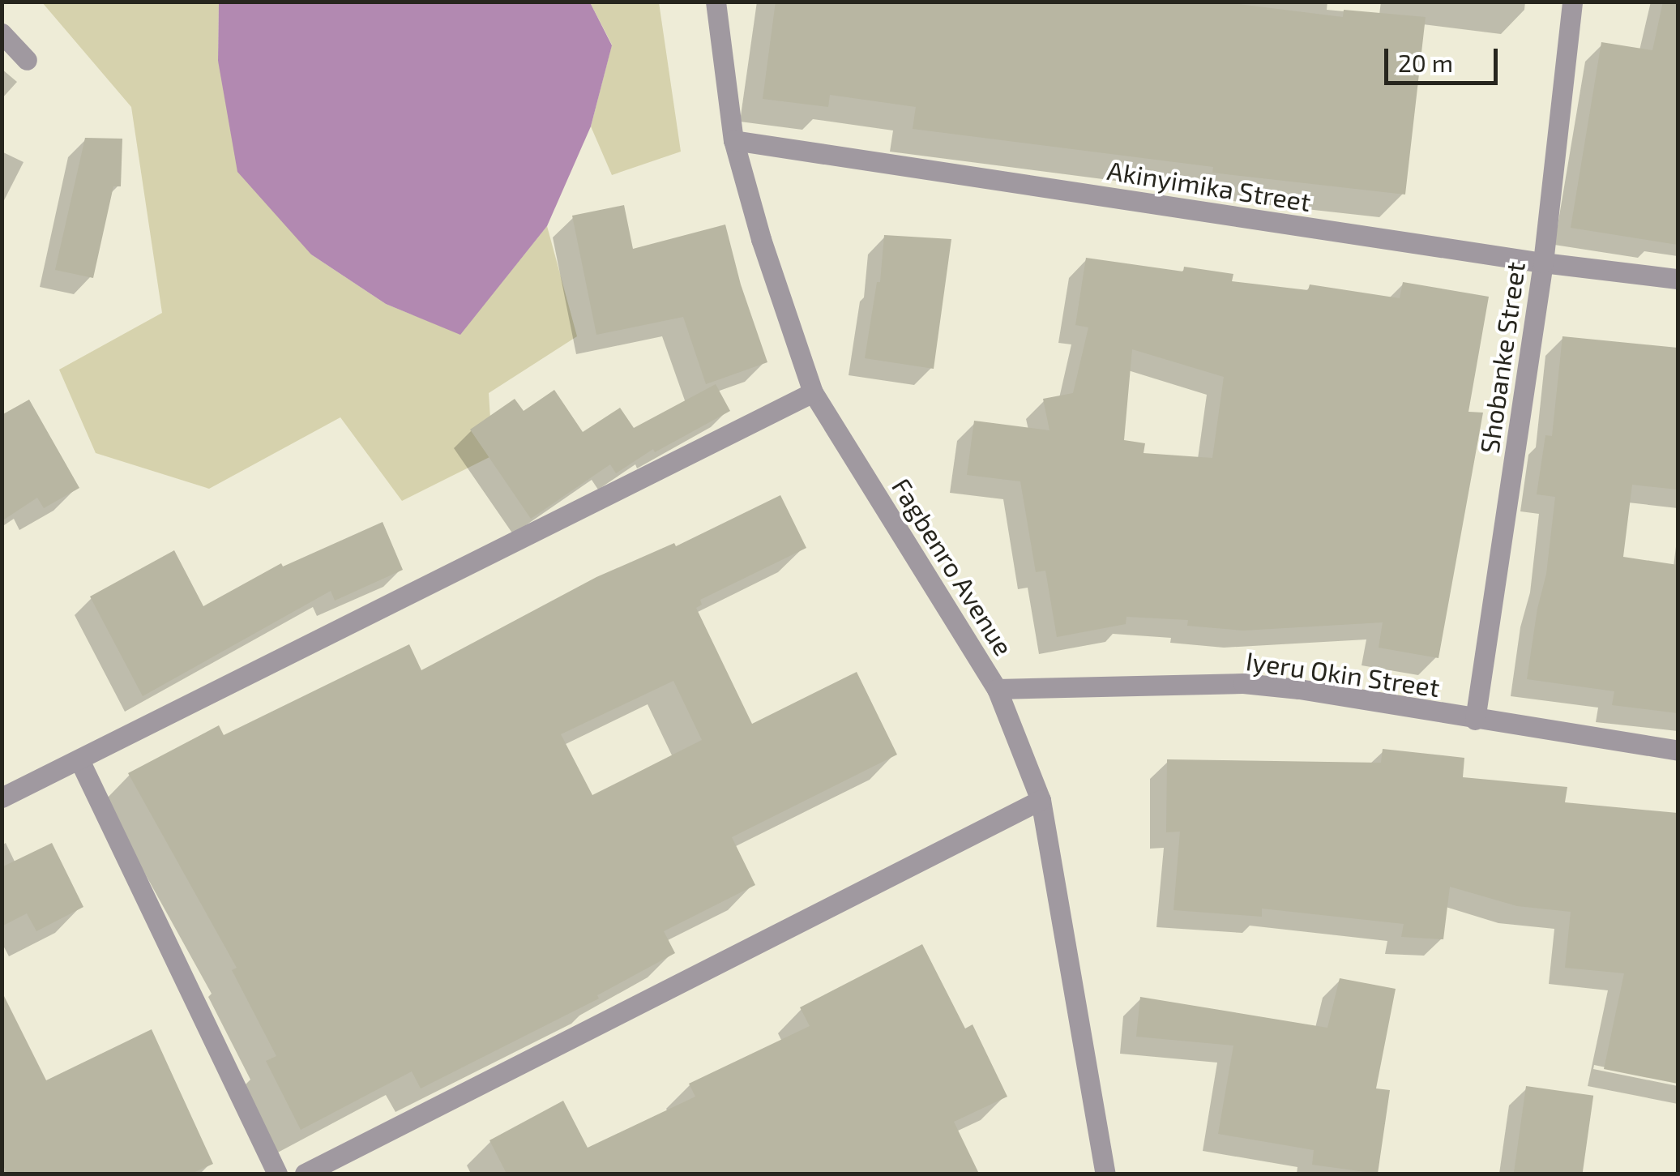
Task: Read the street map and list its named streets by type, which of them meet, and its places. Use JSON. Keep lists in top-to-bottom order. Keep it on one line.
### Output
{"streets":{"street":["Akinyimika Street","Shobanke Street","Fagbenro Avenue","Iyeru Okin Street"]},"crossings":[["Akinyimika Street","Shobanke Street"],["Akinyimika Street","Fagbenro Avenue"],["Shobanke Street","Iyeru Okin Street"],["Fagbenro Avenue","Iyeru Okin Street"]],"scale_bar":"20 m"}
